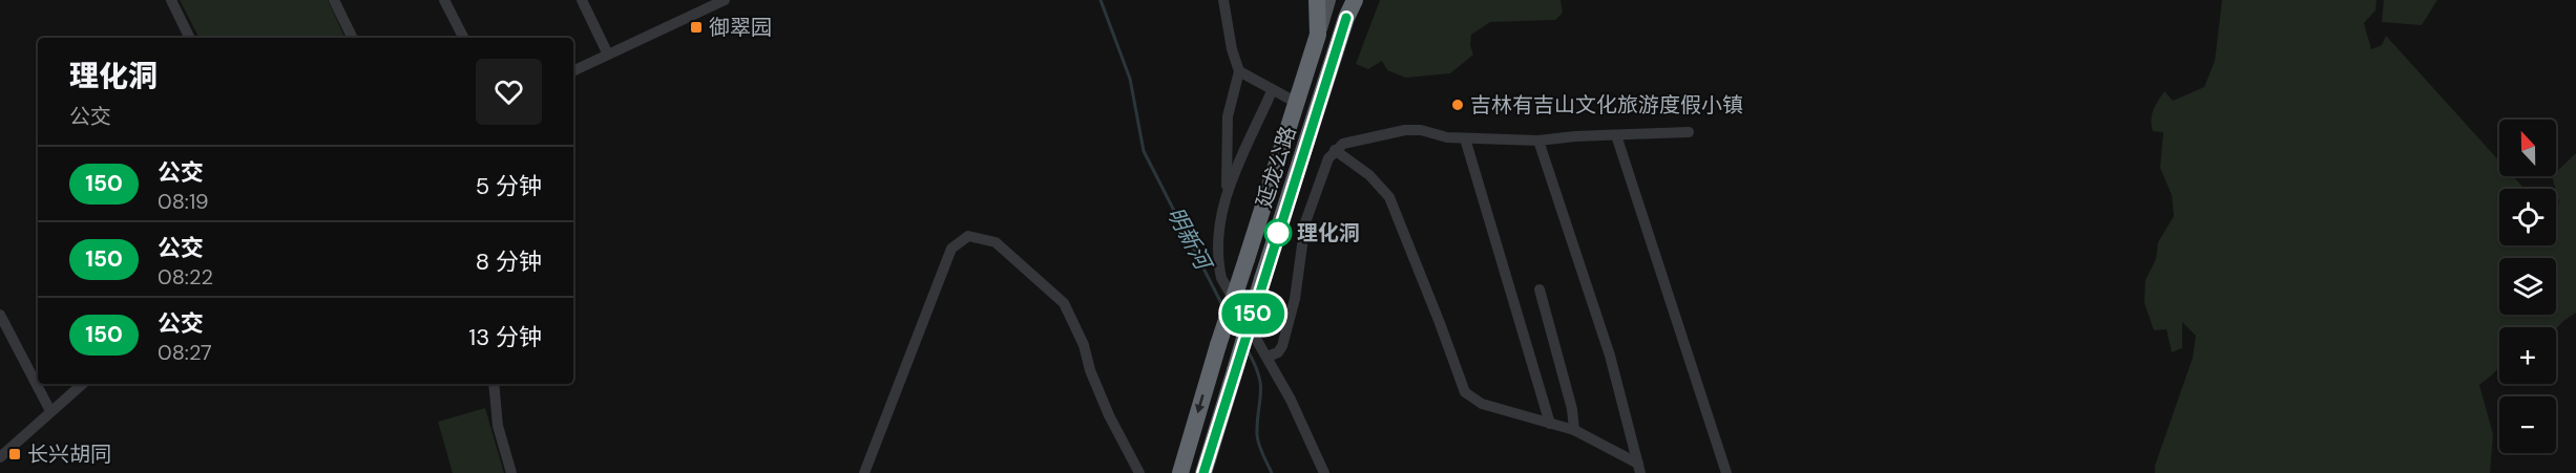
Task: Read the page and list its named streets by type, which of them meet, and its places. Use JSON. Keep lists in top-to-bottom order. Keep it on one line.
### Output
{"streets":{"highway":["延龙公路"]},"water":["明新河"],"places":{"transit":["御翠园","长兴胡同"],"other":["吉林有吉山文化旅游度假小镇","理化洞"]},"lines":["bus line 150"],"north":"top","page":{"on_map":"150","heading":["理化洞","公交"],"map_buttons":["+","−"],"list":[{"mark":"150","name":"公交","note":"08:19","value":"5 分钟"},{"mark":"150","name":"公交","note":"08:22","value":"8 分钟"},{"mark":"150","name":"公交","note":"08:27","value":"13 分钟"}]}}
